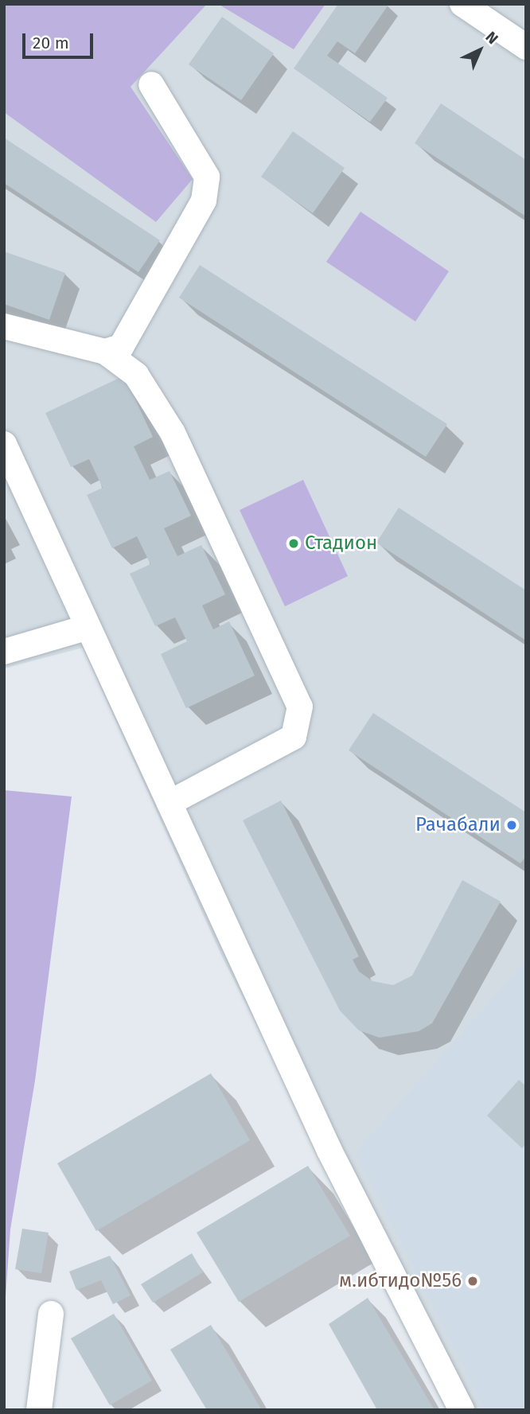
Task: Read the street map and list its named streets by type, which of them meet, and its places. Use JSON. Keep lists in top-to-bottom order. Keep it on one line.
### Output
{"places":["Стадион","Рачабали","м.ибтидо№56"],"scale_bar":"20 m","north":"top right"}
